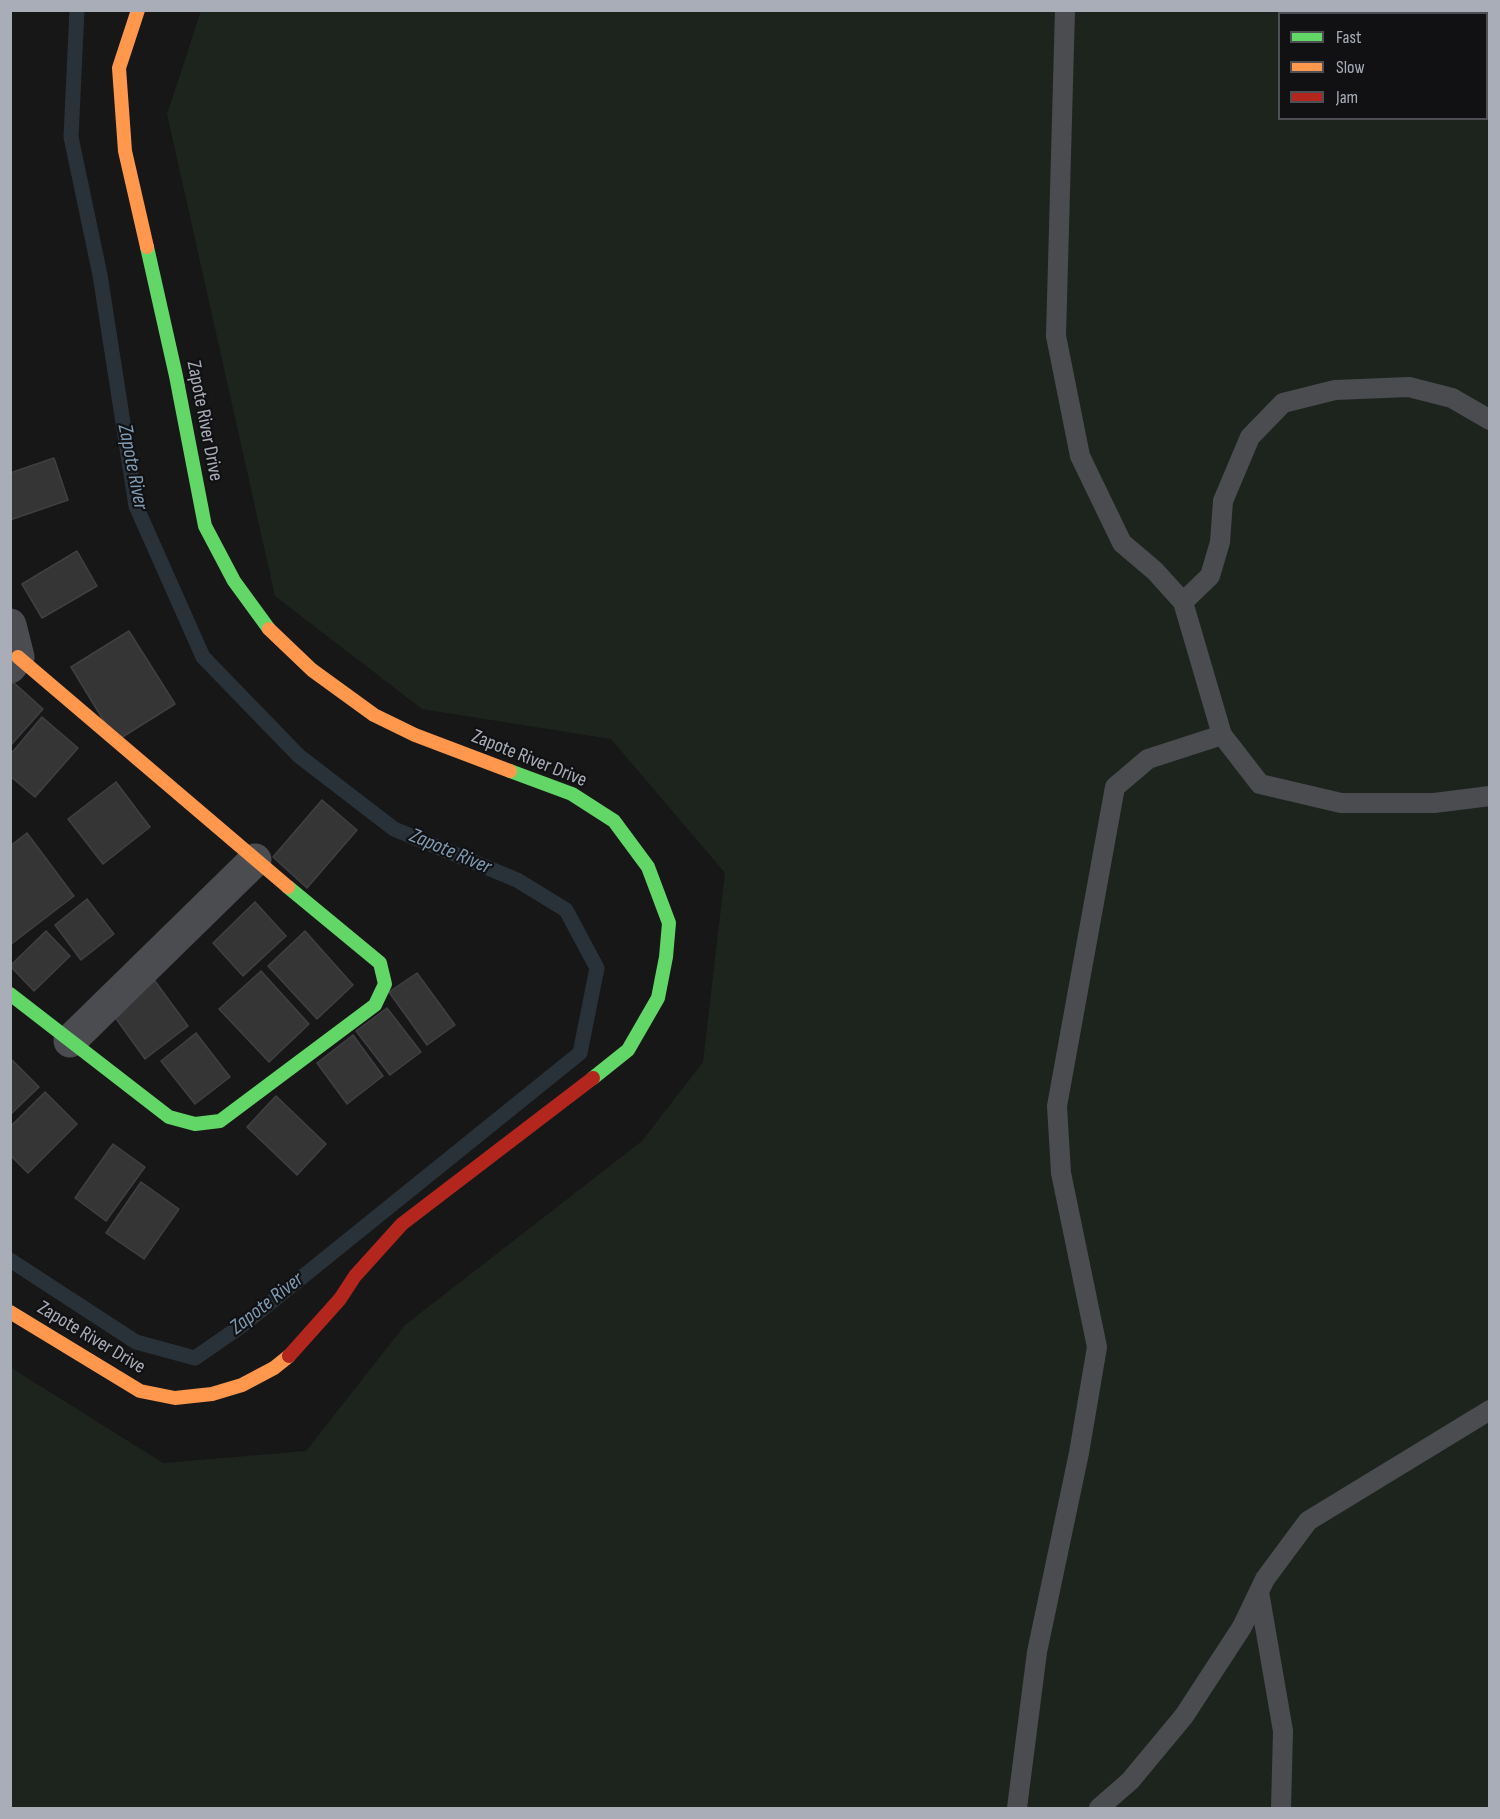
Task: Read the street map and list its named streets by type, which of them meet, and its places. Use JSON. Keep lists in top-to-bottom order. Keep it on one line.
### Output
{"streets":{"street":["Zapote River Drive"]},"water":["Zapote River"],"legend":["Fast","Slow","Jam"]}
